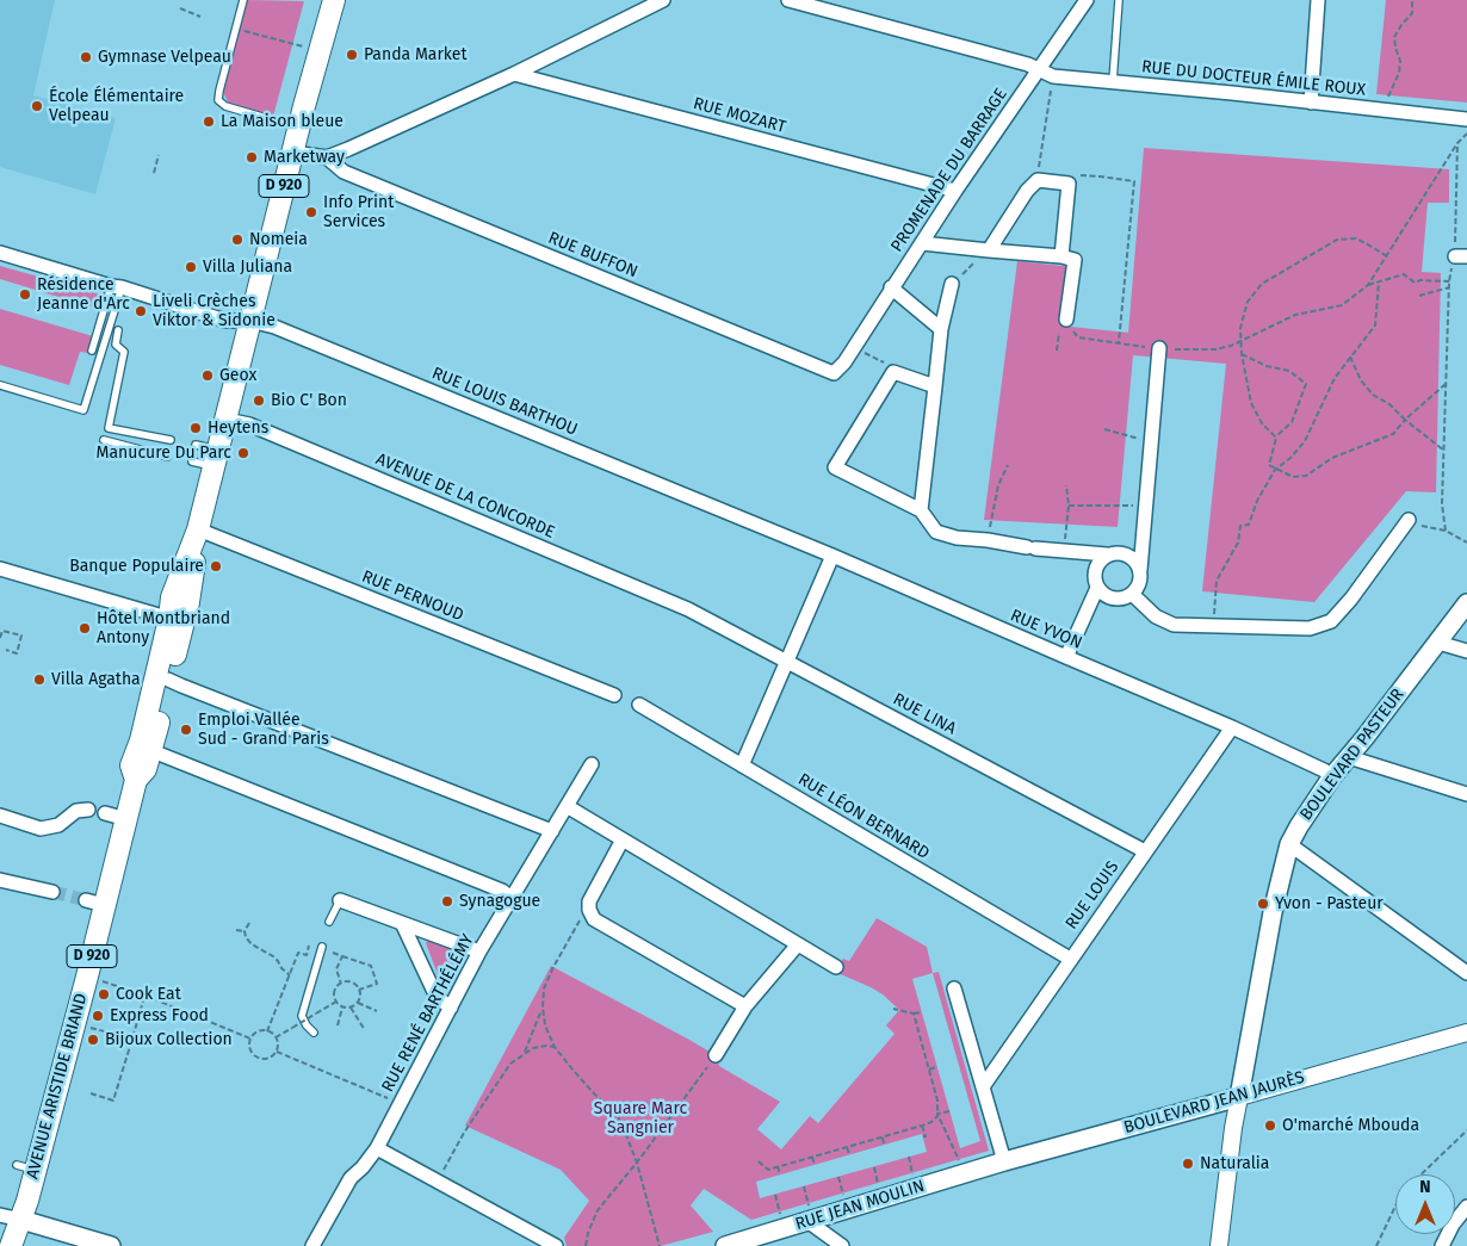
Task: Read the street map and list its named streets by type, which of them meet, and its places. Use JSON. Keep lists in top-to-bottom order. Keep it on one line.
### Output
{"streets":{"main road":["D 920","BOULEVARD PASTEUR","AVENUE ARISTIDE BRIAND","BOULEVARD JEAN JAURÈS","RUE JEAN MOULIN"],"street":["RUE DU DOCTEUR ÉMILE ROUX","RUE MOZART","PROMENADE DU BARRAGE","RUE BUFFON","RUE LOUIS BARTHOU","AVENUE DE LA CONCORDE","RUE PERNOUD","RUE YVON","RUE LINA","RUE LÉON BERNARD","RUE LOUIS","RUE RENÉ BARTHÉLÉMY"]},"crossings":[["RUE DU DOCTEUR ÉMILE ROUX","PROMENADE DU BARRAGE"],["RUE MOZART","PROMENADE DU BARRAGE"],["PROMENADE DU BARRAGE","RUE BUFFON"],["D 920","AVENUE ARISTIDE BRIAND"],["RUE LOUIS BARTHOU","RUE YVON"],["RUE LOUIS BARTHOU","AVENUE ARISTIDE BRIAND"],["AVENUE DE LA CONCORDE","RUE LINA"],["AVENUE DE LA CONCORDE","AVENUE ARISTIDE BRIAND"],["RUE PERNOUD","AVENUE ARISTIDE BRIAND"],["RUE YVON","BOULEVARD PASTEUR"],["RUE YVON","RUE LOUIS"],["RUE LINA","RUE LOUIS"],["BOULEVARD PASTEUR","BOULEVARD JEAN JAURÈS"],["RUE LÉON BERNARD","RUE LOUIS"],["BOULEVARD JEAN JAURÈS","RUE JEAN MOULIN"]],"parks":["Square Marc Sangnier"],"places":["Panda Market","Gymnase Velpeau","École Élémentaire Velpeau","La Maison bleue","Marketway","Info Print Services","Nomeia","Villa Juliana","Résidence Jeanne d'Arc","Liveli Crèches Viktor & Sidonie","Geox","Bio C' Bon","Heytens","Manucure Du Parc","Banque Populaire","Hôtel Montbriand Antony","Villa Agatha","Emploi Vallée Sud - Grand Paris","Synagogue","Yvon - Pasteur","Cook Eat","Express Food","Bijoux Collection","O'marché Mbouda","Naturalia"],"north":"top"}
